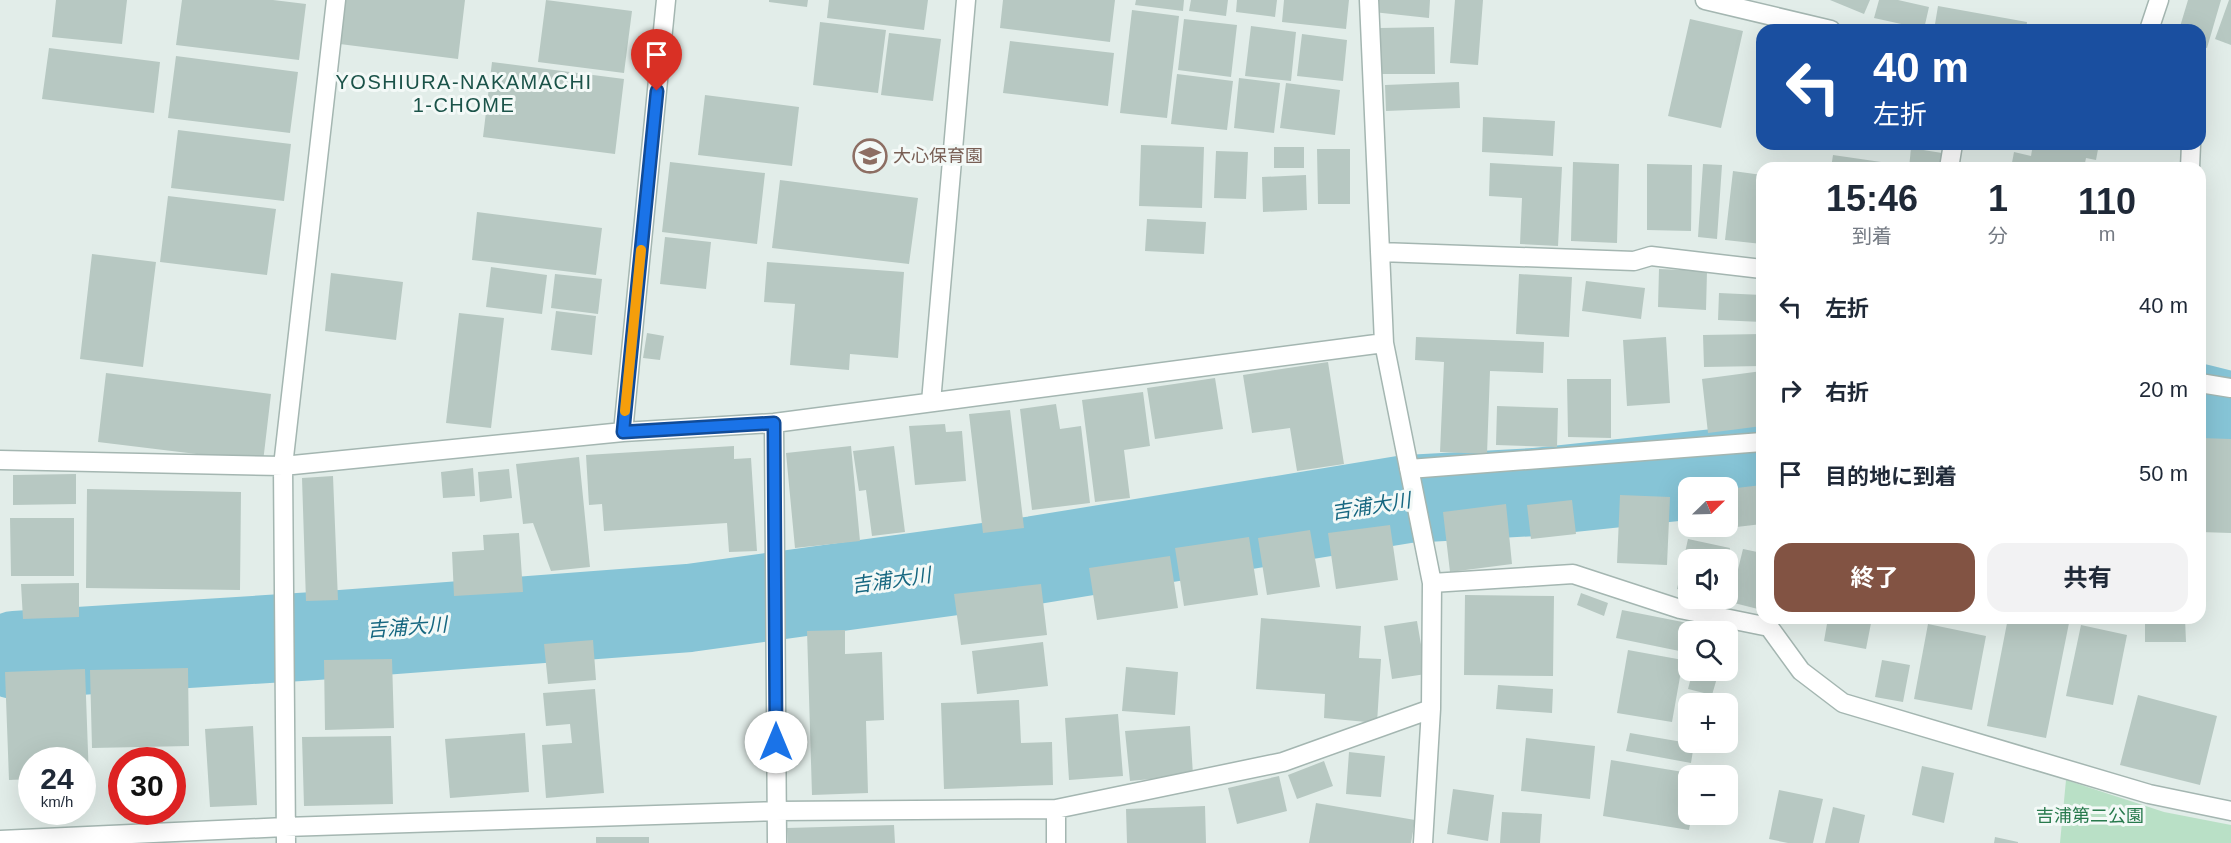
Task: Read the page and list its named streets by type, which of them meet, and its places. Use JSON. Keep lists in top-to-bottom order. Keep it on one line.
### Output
{"districts":["YOSHIURA-NAKAMACHI 1-CHOME"],"water":["吉浦大川"],"parks":["吉浦第二公園"],"places":{"school or university":["大心保育園"]},"north":"top right","page":{"turn":["40 m","左折"],"eta":["15:46","到着","1","分","110","m"],"list":[{"name":"左折","value":"40 m"},{"name":"右折","value":"20 m"},{"name":"目的地に到着","value":"50 m"}],"map_buttons":["+","−"],"buttons":["終了","共有"],"speed":"24 km/h","limit":"30"}}
